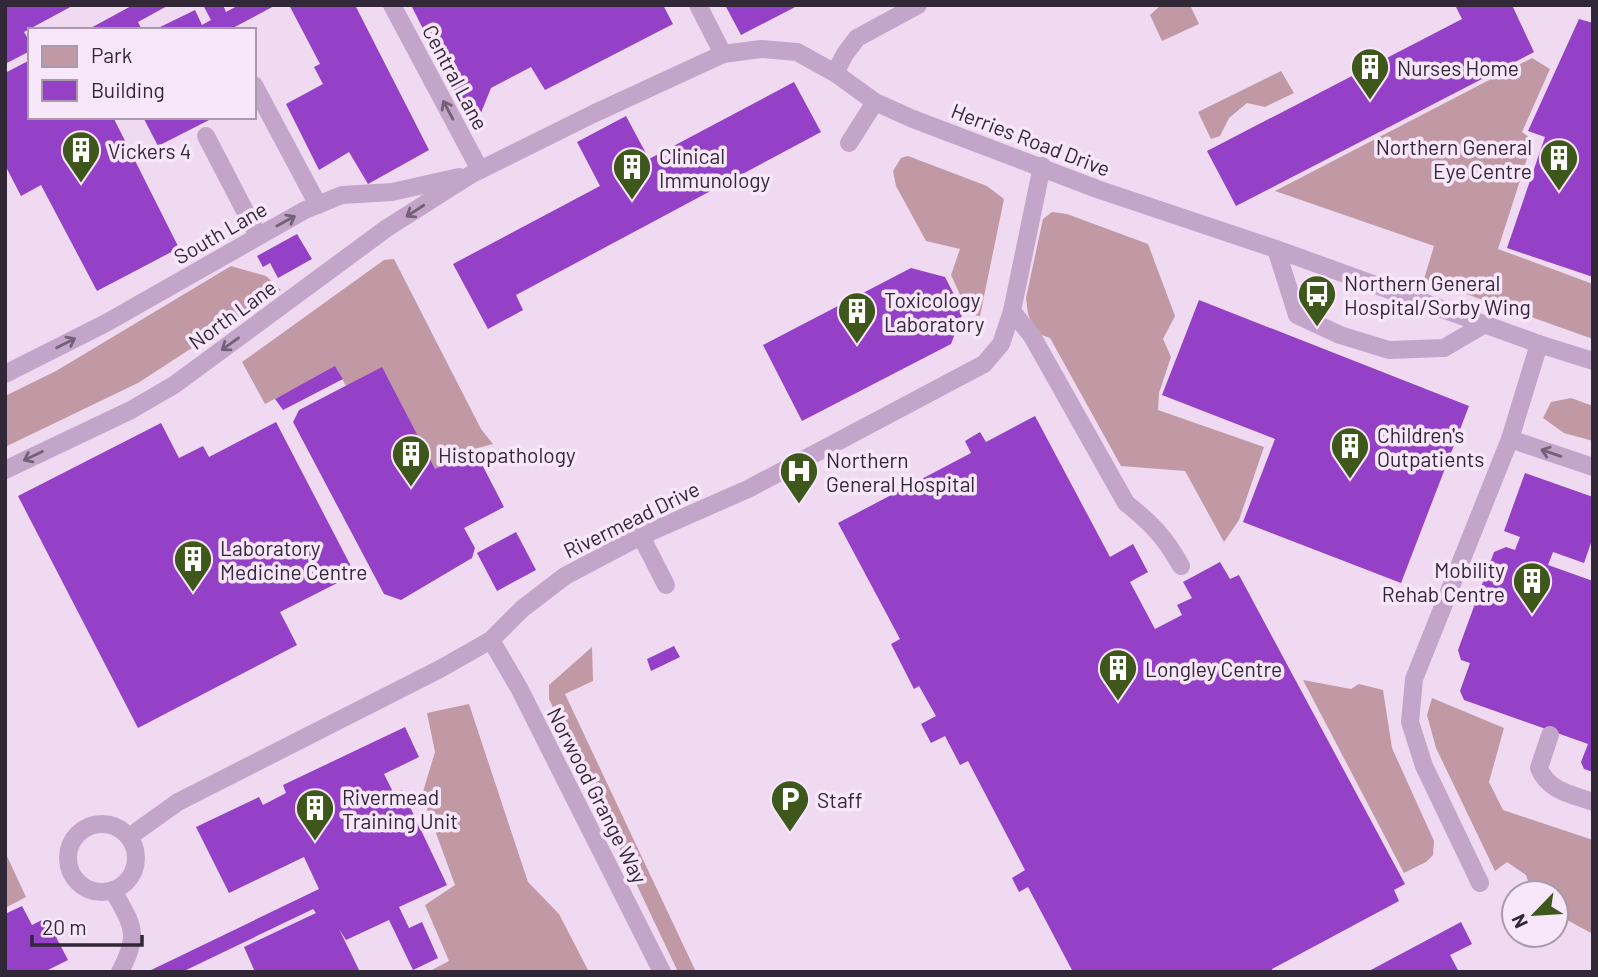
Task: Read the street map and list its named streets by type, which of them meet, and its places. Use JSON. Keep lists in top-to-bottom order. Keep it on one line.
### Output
{"streets":{"lane":["Central Lane","Herries Road Drive","South Lane","North Lane","Rivermead Drive","Norwood Grange Way"]},"crossings":[["Central Lane","Herries Road Drive"],["Central Lane","South Lane"],["Central Lane","North Lane"],["Herries Road Drive","South Lane"],["Herries Road Drive","North Lane"],["Herries Road Drive","Rivermead Drive"],["South Lane","North Lane"],["Rivermead Drive","Norwood Grange Way"]],"one_way":["South Lane","North Lane"],"places":{"building":["Nurses Home","Vickers 4","Northern General Eye Centre","Clinical Immunology","Toxicology Laboratory","Children's Outpatients","Histopathology","Laboratory Medicine Centre","Mobility Rehab Centre","Longley Centre","Rivermead Training Unit"],"bus stop":["Northern General Hospital/Sorby Wing"],"hospital":["Northern General Hospital"],"parking":["Staff"]},"legend":["Park","Building"],"scale_bar":"20 m","north":"bottom left"}
